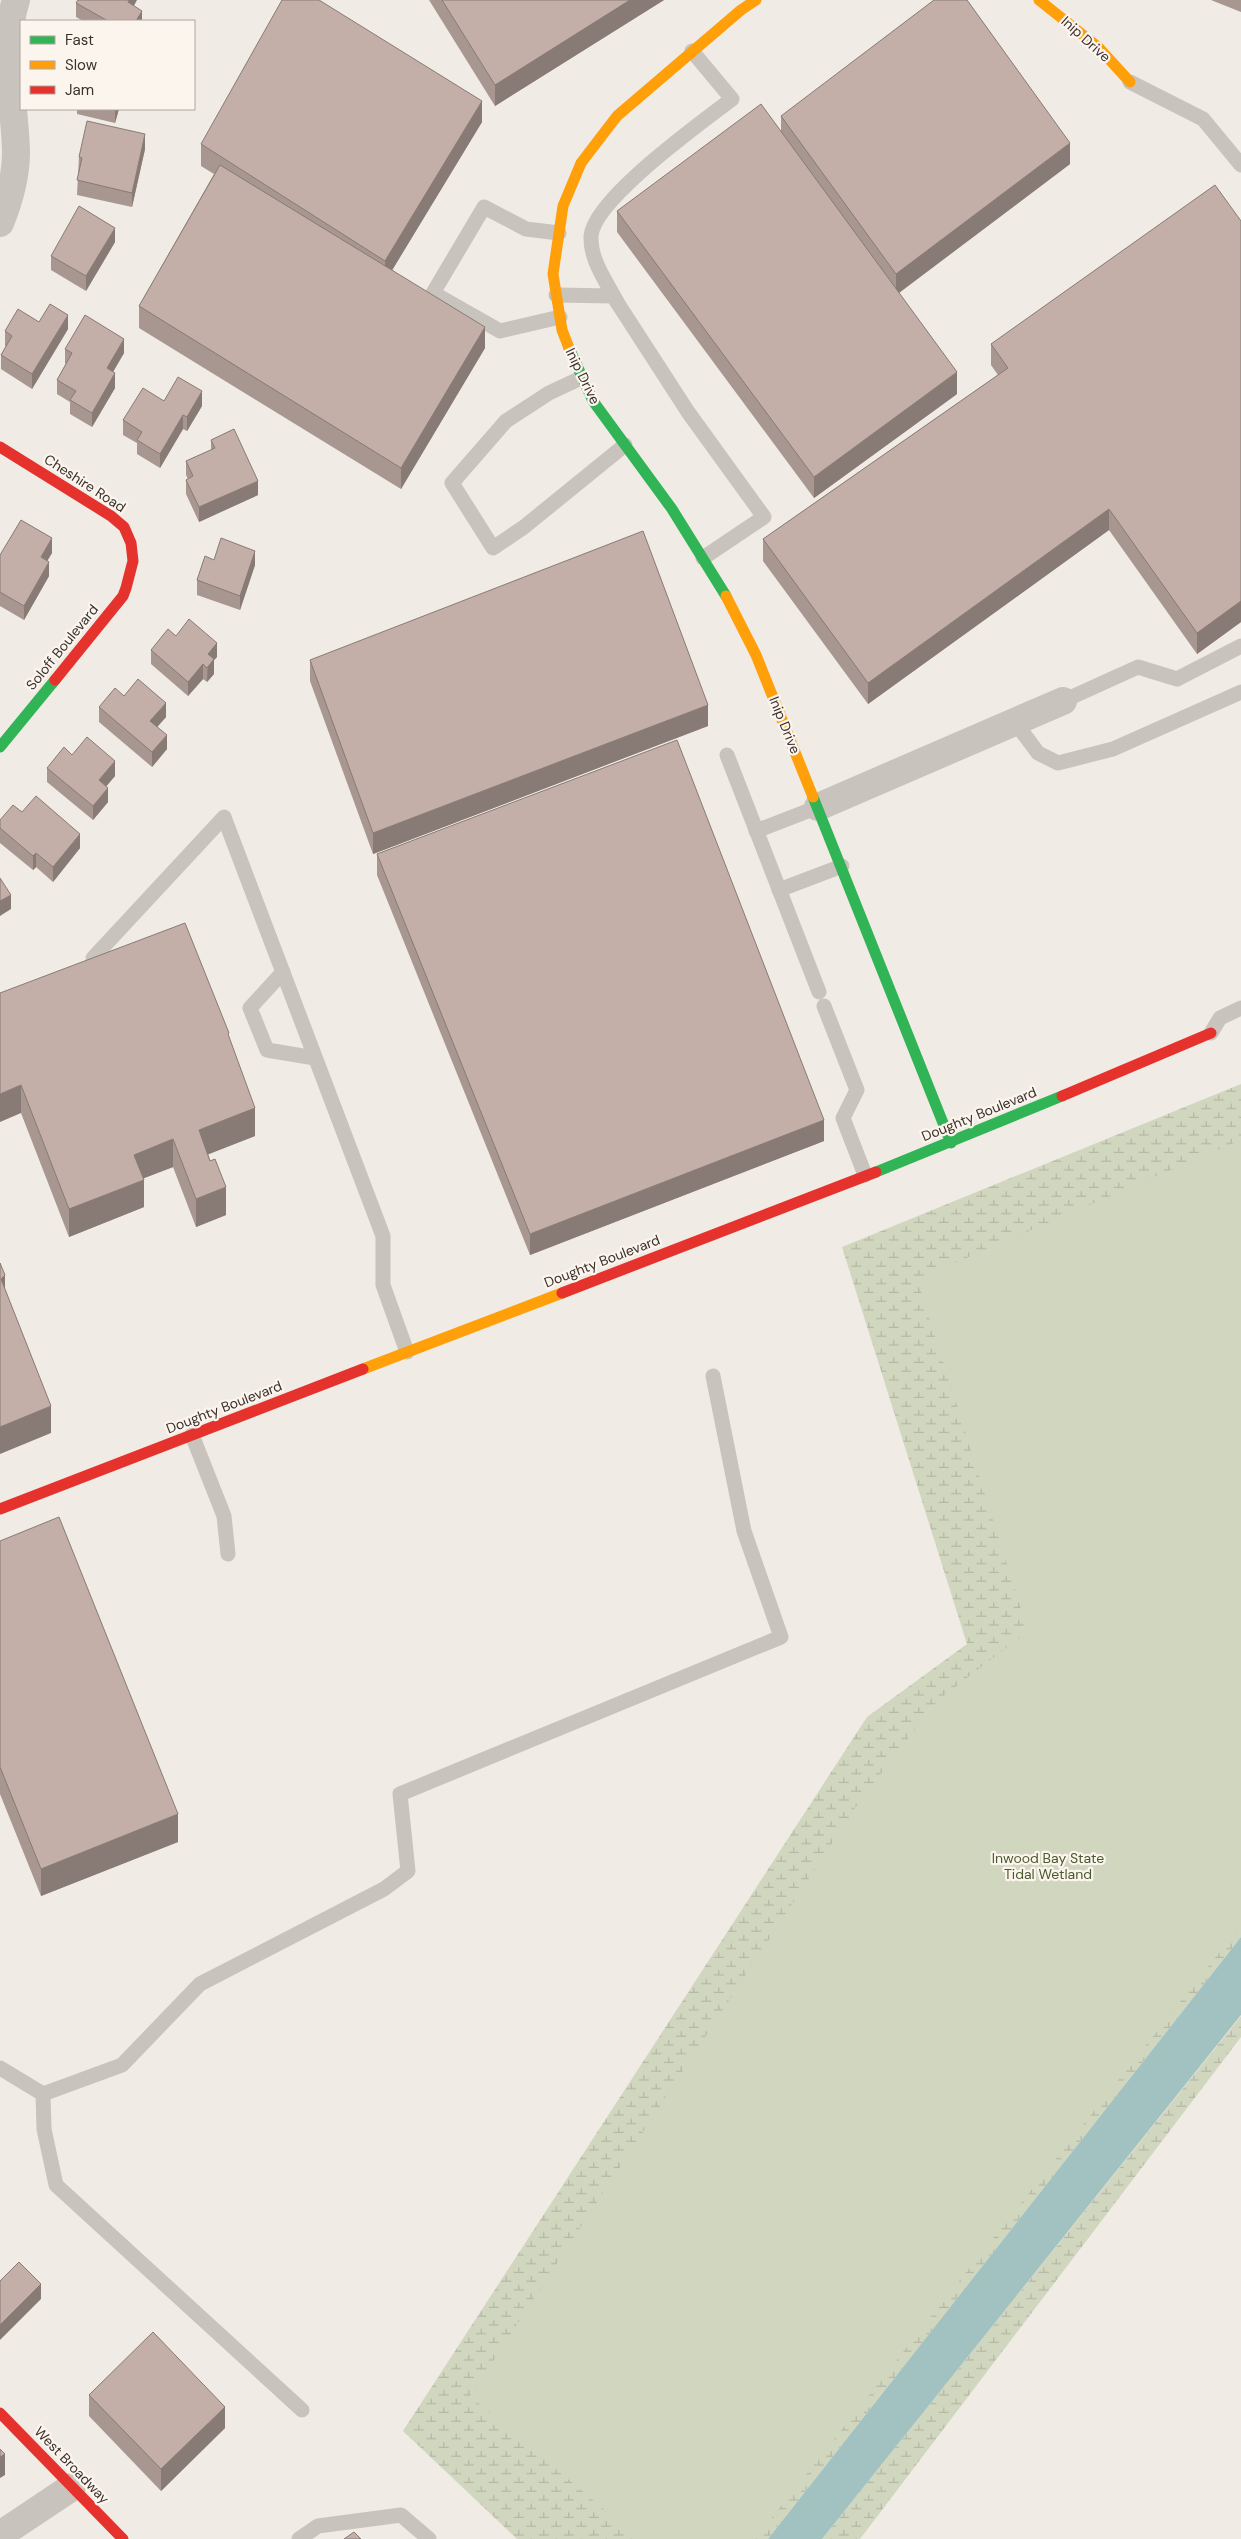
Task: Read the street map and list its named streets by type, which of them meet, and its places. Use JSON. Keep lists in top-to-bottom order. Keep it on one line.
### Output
{"streets":{"street":["Inip Drive","Cheshire Road","Soloff Boulevard","Doughty Boulevard","West Broadway"]},"crossings":[["Inip Drive","Doughty Boulevard"],["Cheshire Road","Soloff Boulevard"]],"parks":["Inwood Bay State Tidal Wetland"],"legend":["Fast","Slow","Jam"]}
